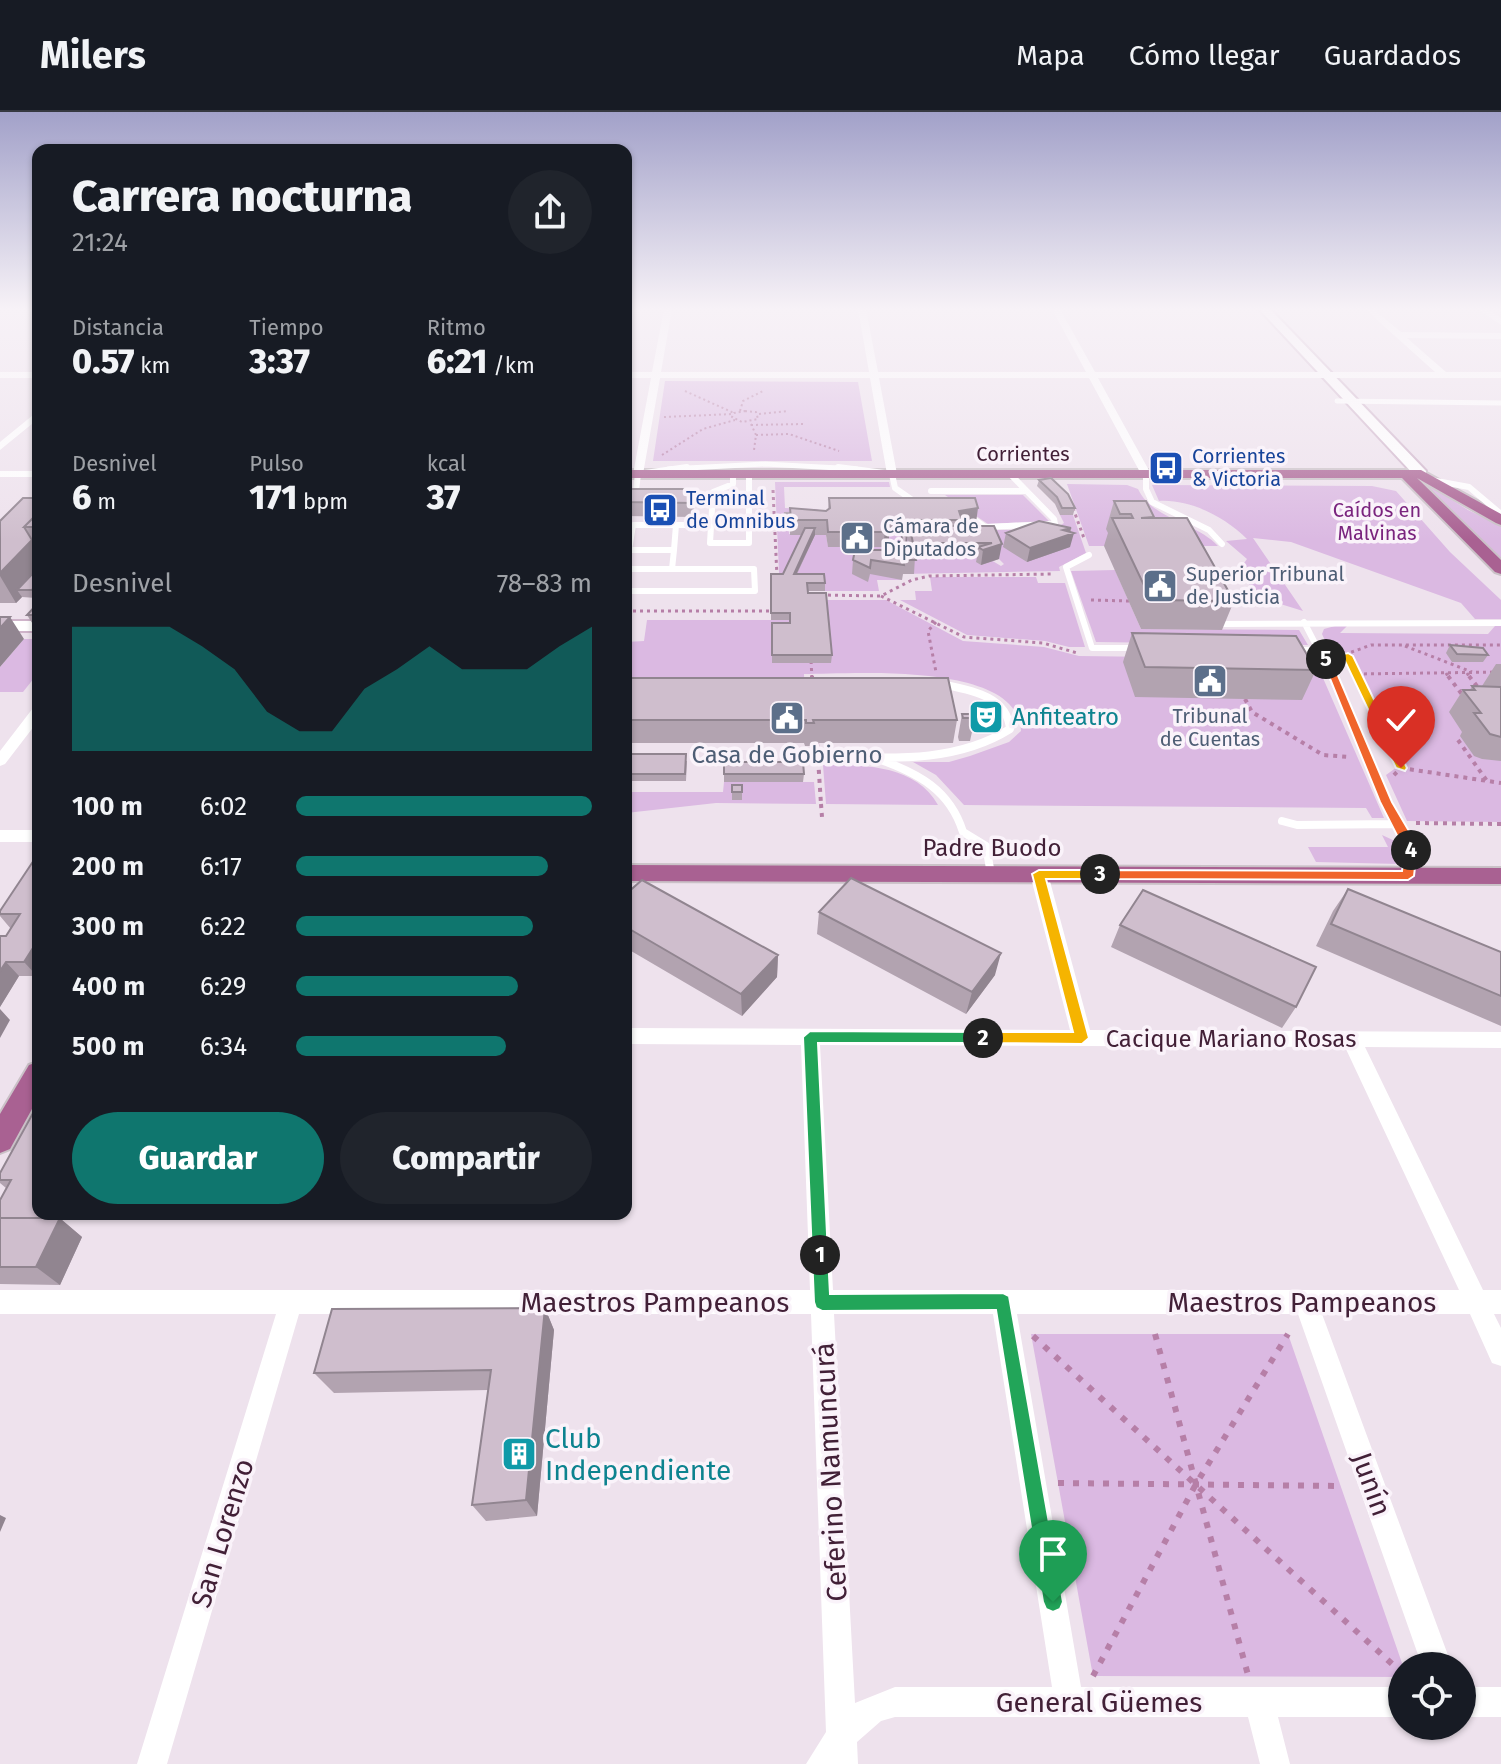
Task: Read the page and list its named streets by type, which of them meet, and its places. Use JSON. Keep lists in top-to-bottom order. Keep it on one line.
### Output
{"streets":{"main road":["Corrientes","Padre Buodo"],"street":["Cacique Mariano Rosas","Maestros Pampeanos","Ceferino Namuncurá","Junín","San Lorenzo","General Güemes"]},"crossings":[["Cacique Mariano Rosas","Ceferino Namuncurá"],["Maestros Pampeanos","Ceferino Namuncurá"],["Maestros Pampeanos","Junín"],["Maestros Pampeanos","San Lorenzo"],["Ceferino Namuncurá","General Güemes"]],"parks":["Caídos en Malvinas"],"places":{"bus stop":["Corrientes & Victoria","Terminal de Omnibus"],"public building":["Cámara de Diputados","Superior Tribunal de Justicia","Tribunal de Cuentas","Casa de Gobierno"],"theatre":["Anfiteatro"],"building":["Club Independiente"]},"page":{"header":"Milers","nav":["Mapa","Cómo llegar","Guardados"],"heading":["Carrera nocturna","21:24"],"stats":[["Distancia","0.57 km"],["Tiempo","3:37"],["Ritmo","6:21 /km"],["Desnivel","6 m"],["Pulso","171 bpm"],["kcal","37"]],"chart":["Desnivel","78–83 m"],"pins":["5","4","3","2","1"],"list":[{"name":"100 m","note":"6:02"},{"name":"200 m","note":"6:17"},{"name":"300 m","note":"6:22"},{"name":"400 m","note":"6:29"},{"name":"500 m","note":"6:34"}],"buttons":["Guardar","Compartir"]}}
